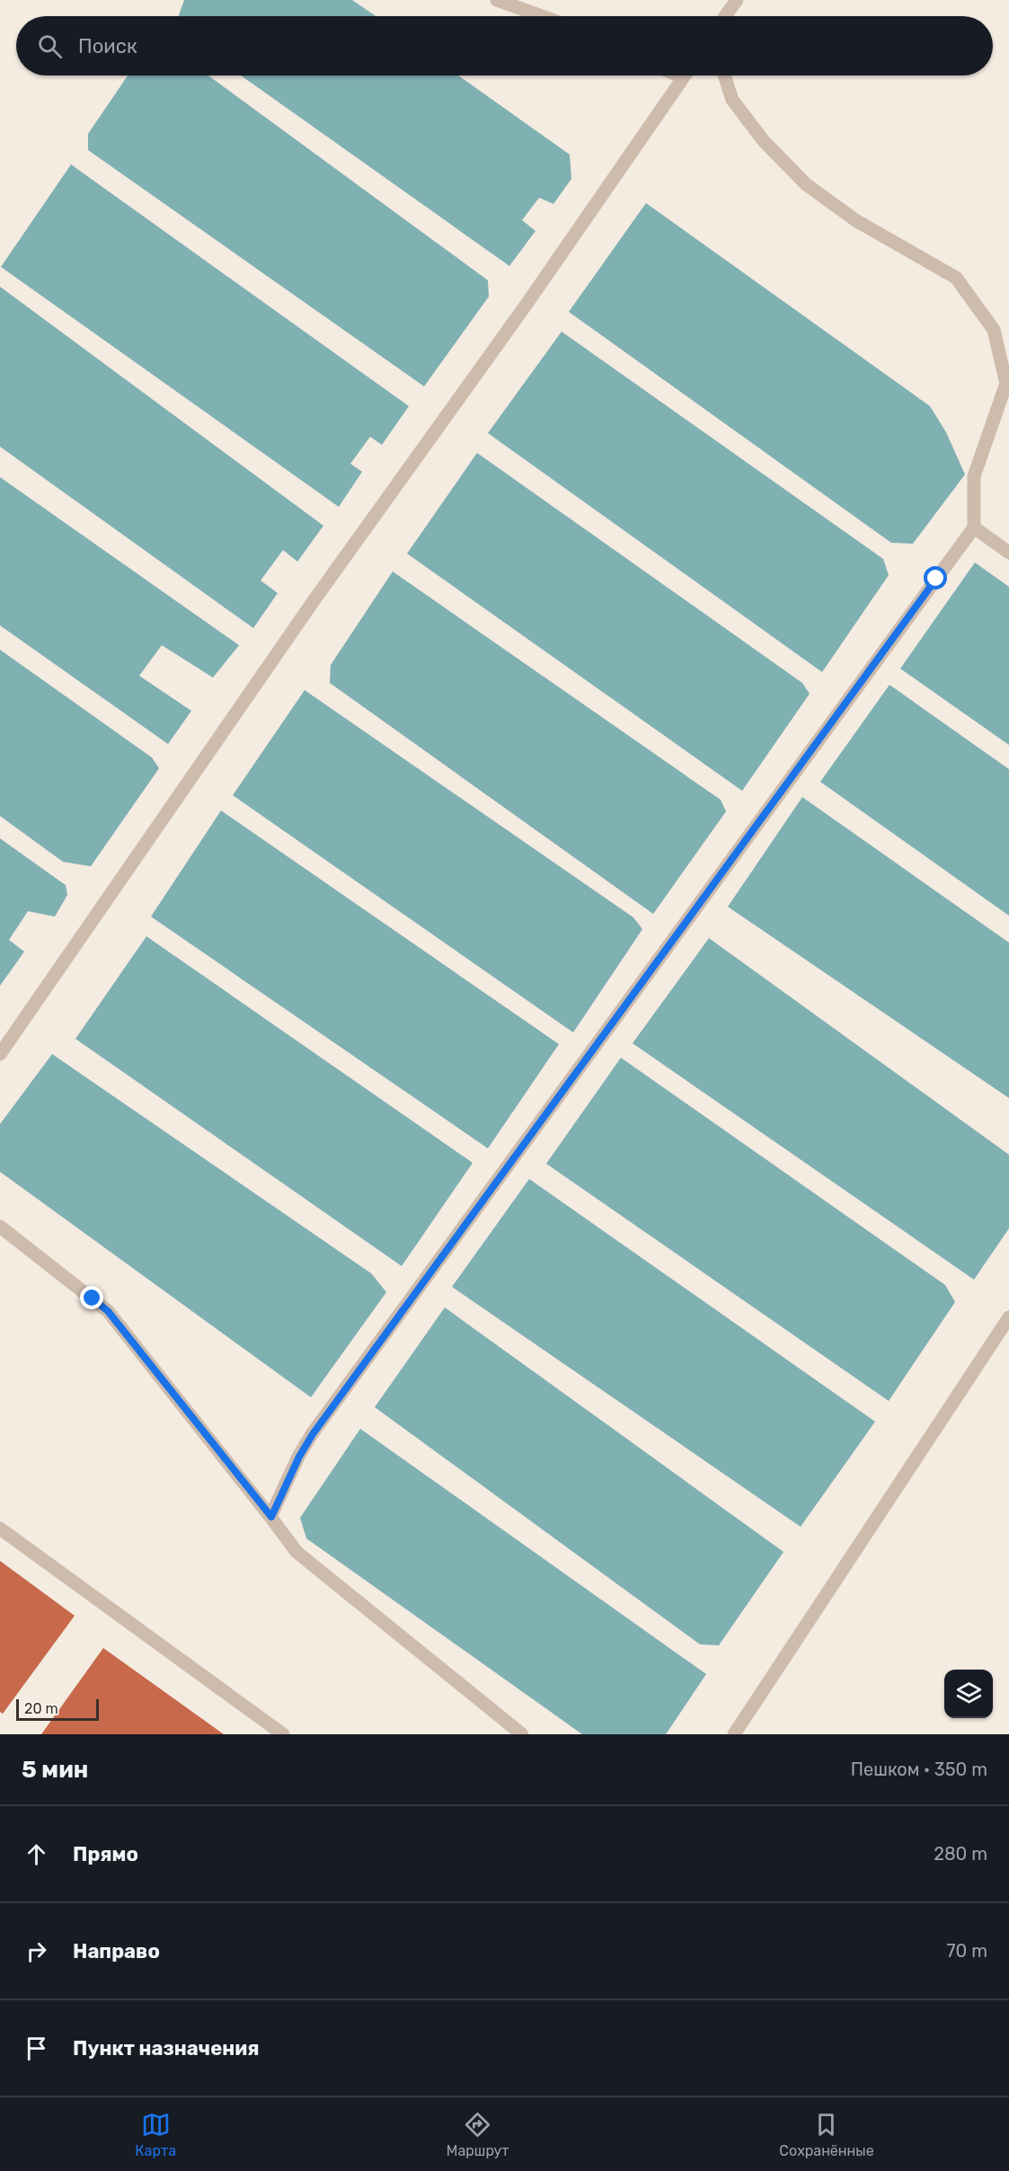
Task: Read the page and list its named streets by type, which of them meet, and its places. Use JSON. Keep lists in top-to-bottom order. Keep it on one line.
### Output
{"scale_bar":"20 m","page":{"search":"Поиск","scale":"20 m","heading":["5 мин","Пешком · 350 m"],"list":[["Прямо","280 m"],["Направо","70 m"],"Пункт назначения"],"nav":["Карта","Маршрут","Сохранённые"]}}
